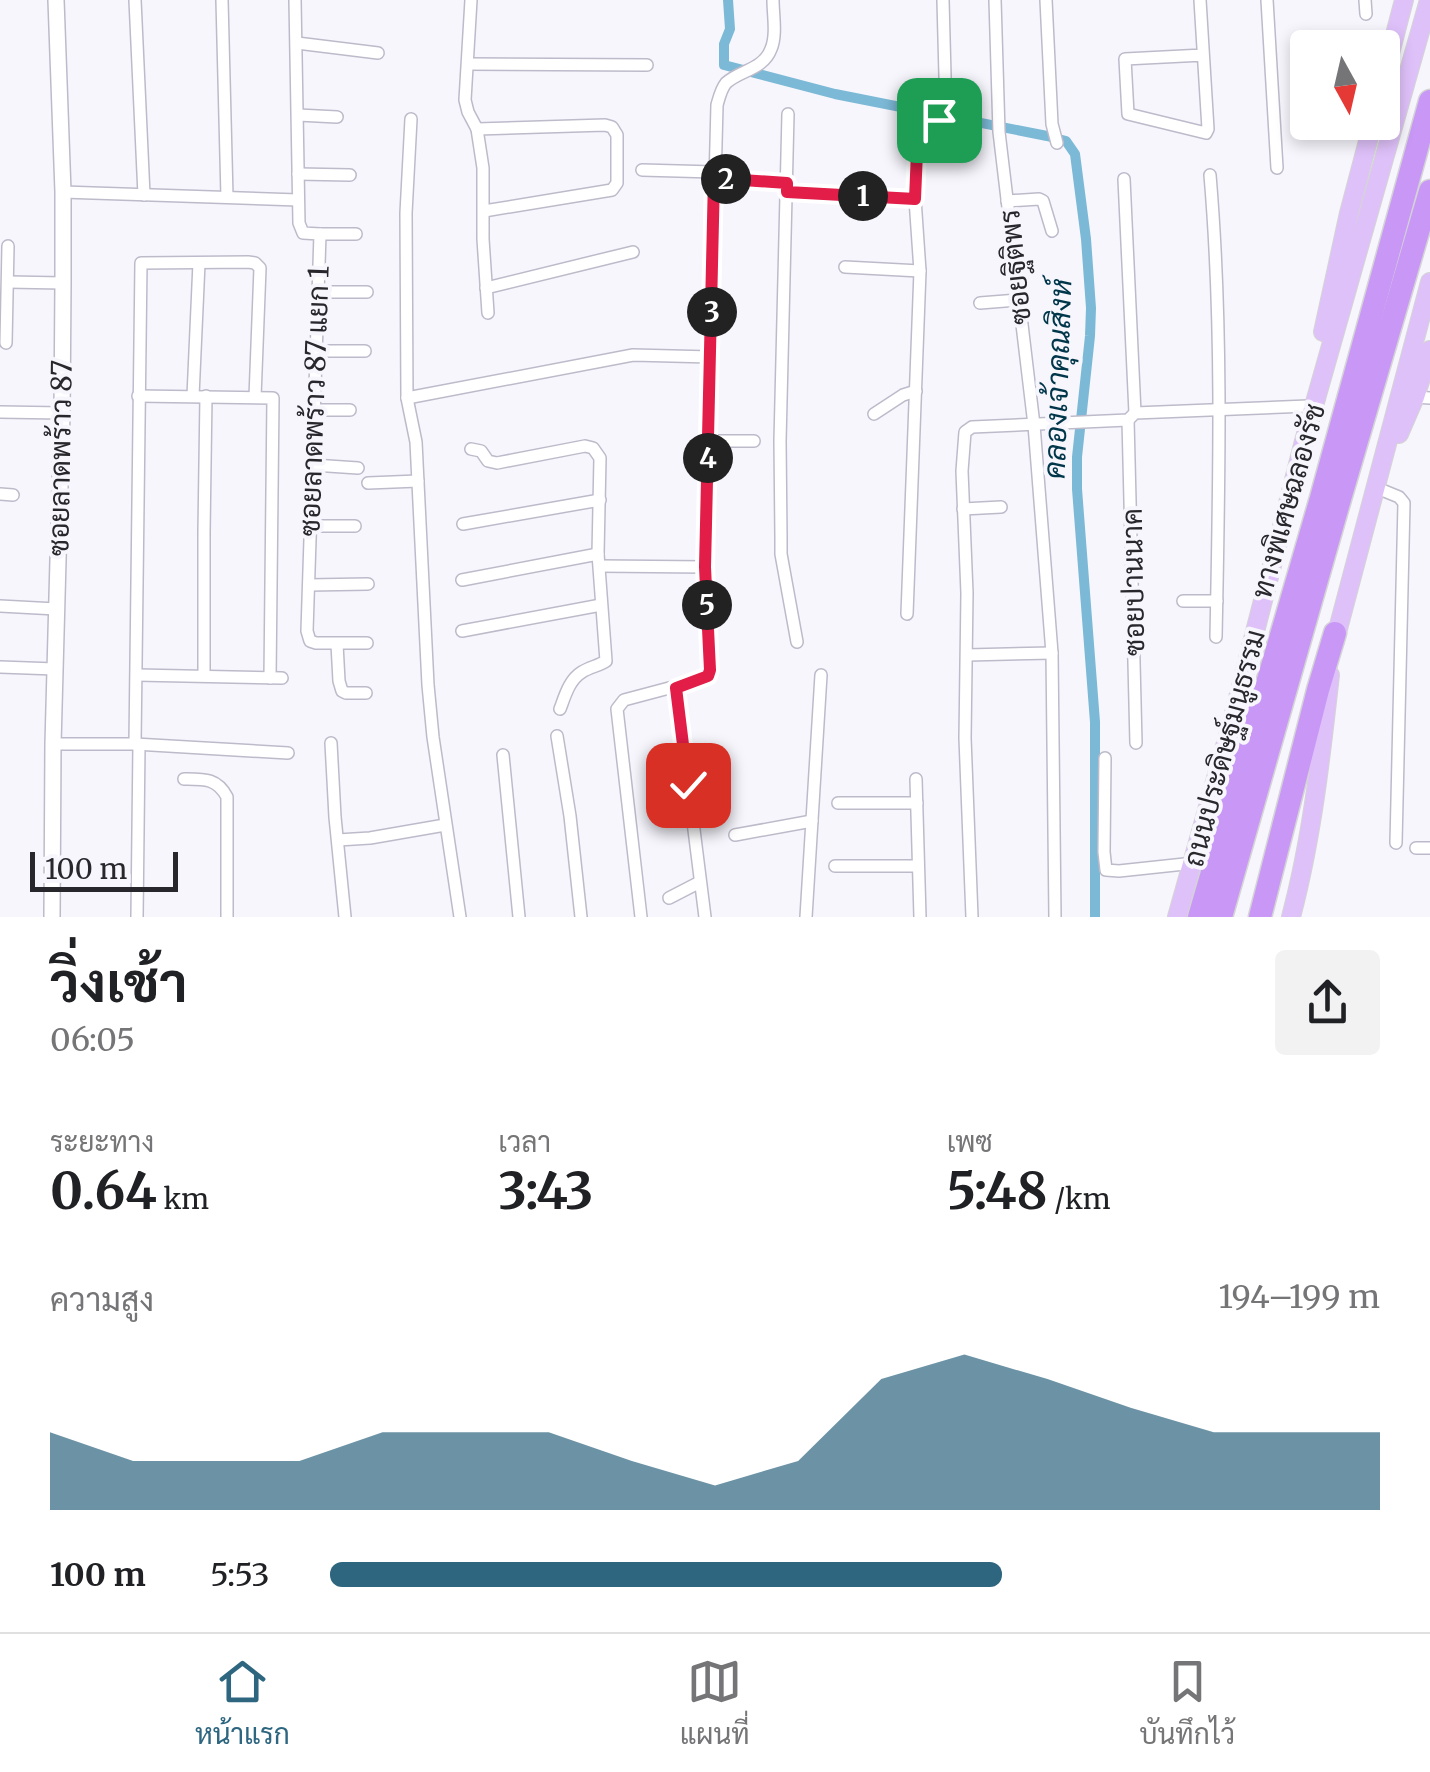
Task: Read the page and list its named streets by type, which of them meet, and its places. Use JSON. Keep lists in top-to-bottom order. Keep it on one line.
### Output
{"streets":{"highway":["ทางพิเศษฉลองรัช"],"main road":["ถนนประดิษฐ์มนูธรรม"],"street":["ซอยฐิติพร","ซอยลาดพร้าว 87 แยก 1","ซอยลาดพร้าว 87","ซอยปานนาค"]},"water":["คลองเจ้าคุณสิงห์"],"scale_bar":"100 m","north":"bottom","page":{"pins":["2","1","3","4","5"],"scale":"100 m","heading":["วิ่งเช้า","06:05"],"stats":[["ระยะทาง","0.64 km"],["เวลา","3:43"],["เพซ","5:48 /km"]],"chart":["ความสูง","194–199 m"],"list":[{"name":"100 m","note":"5:53"}],"tabs":["หน้าแรก","แผนที่","บันทึกไว้"]}}
